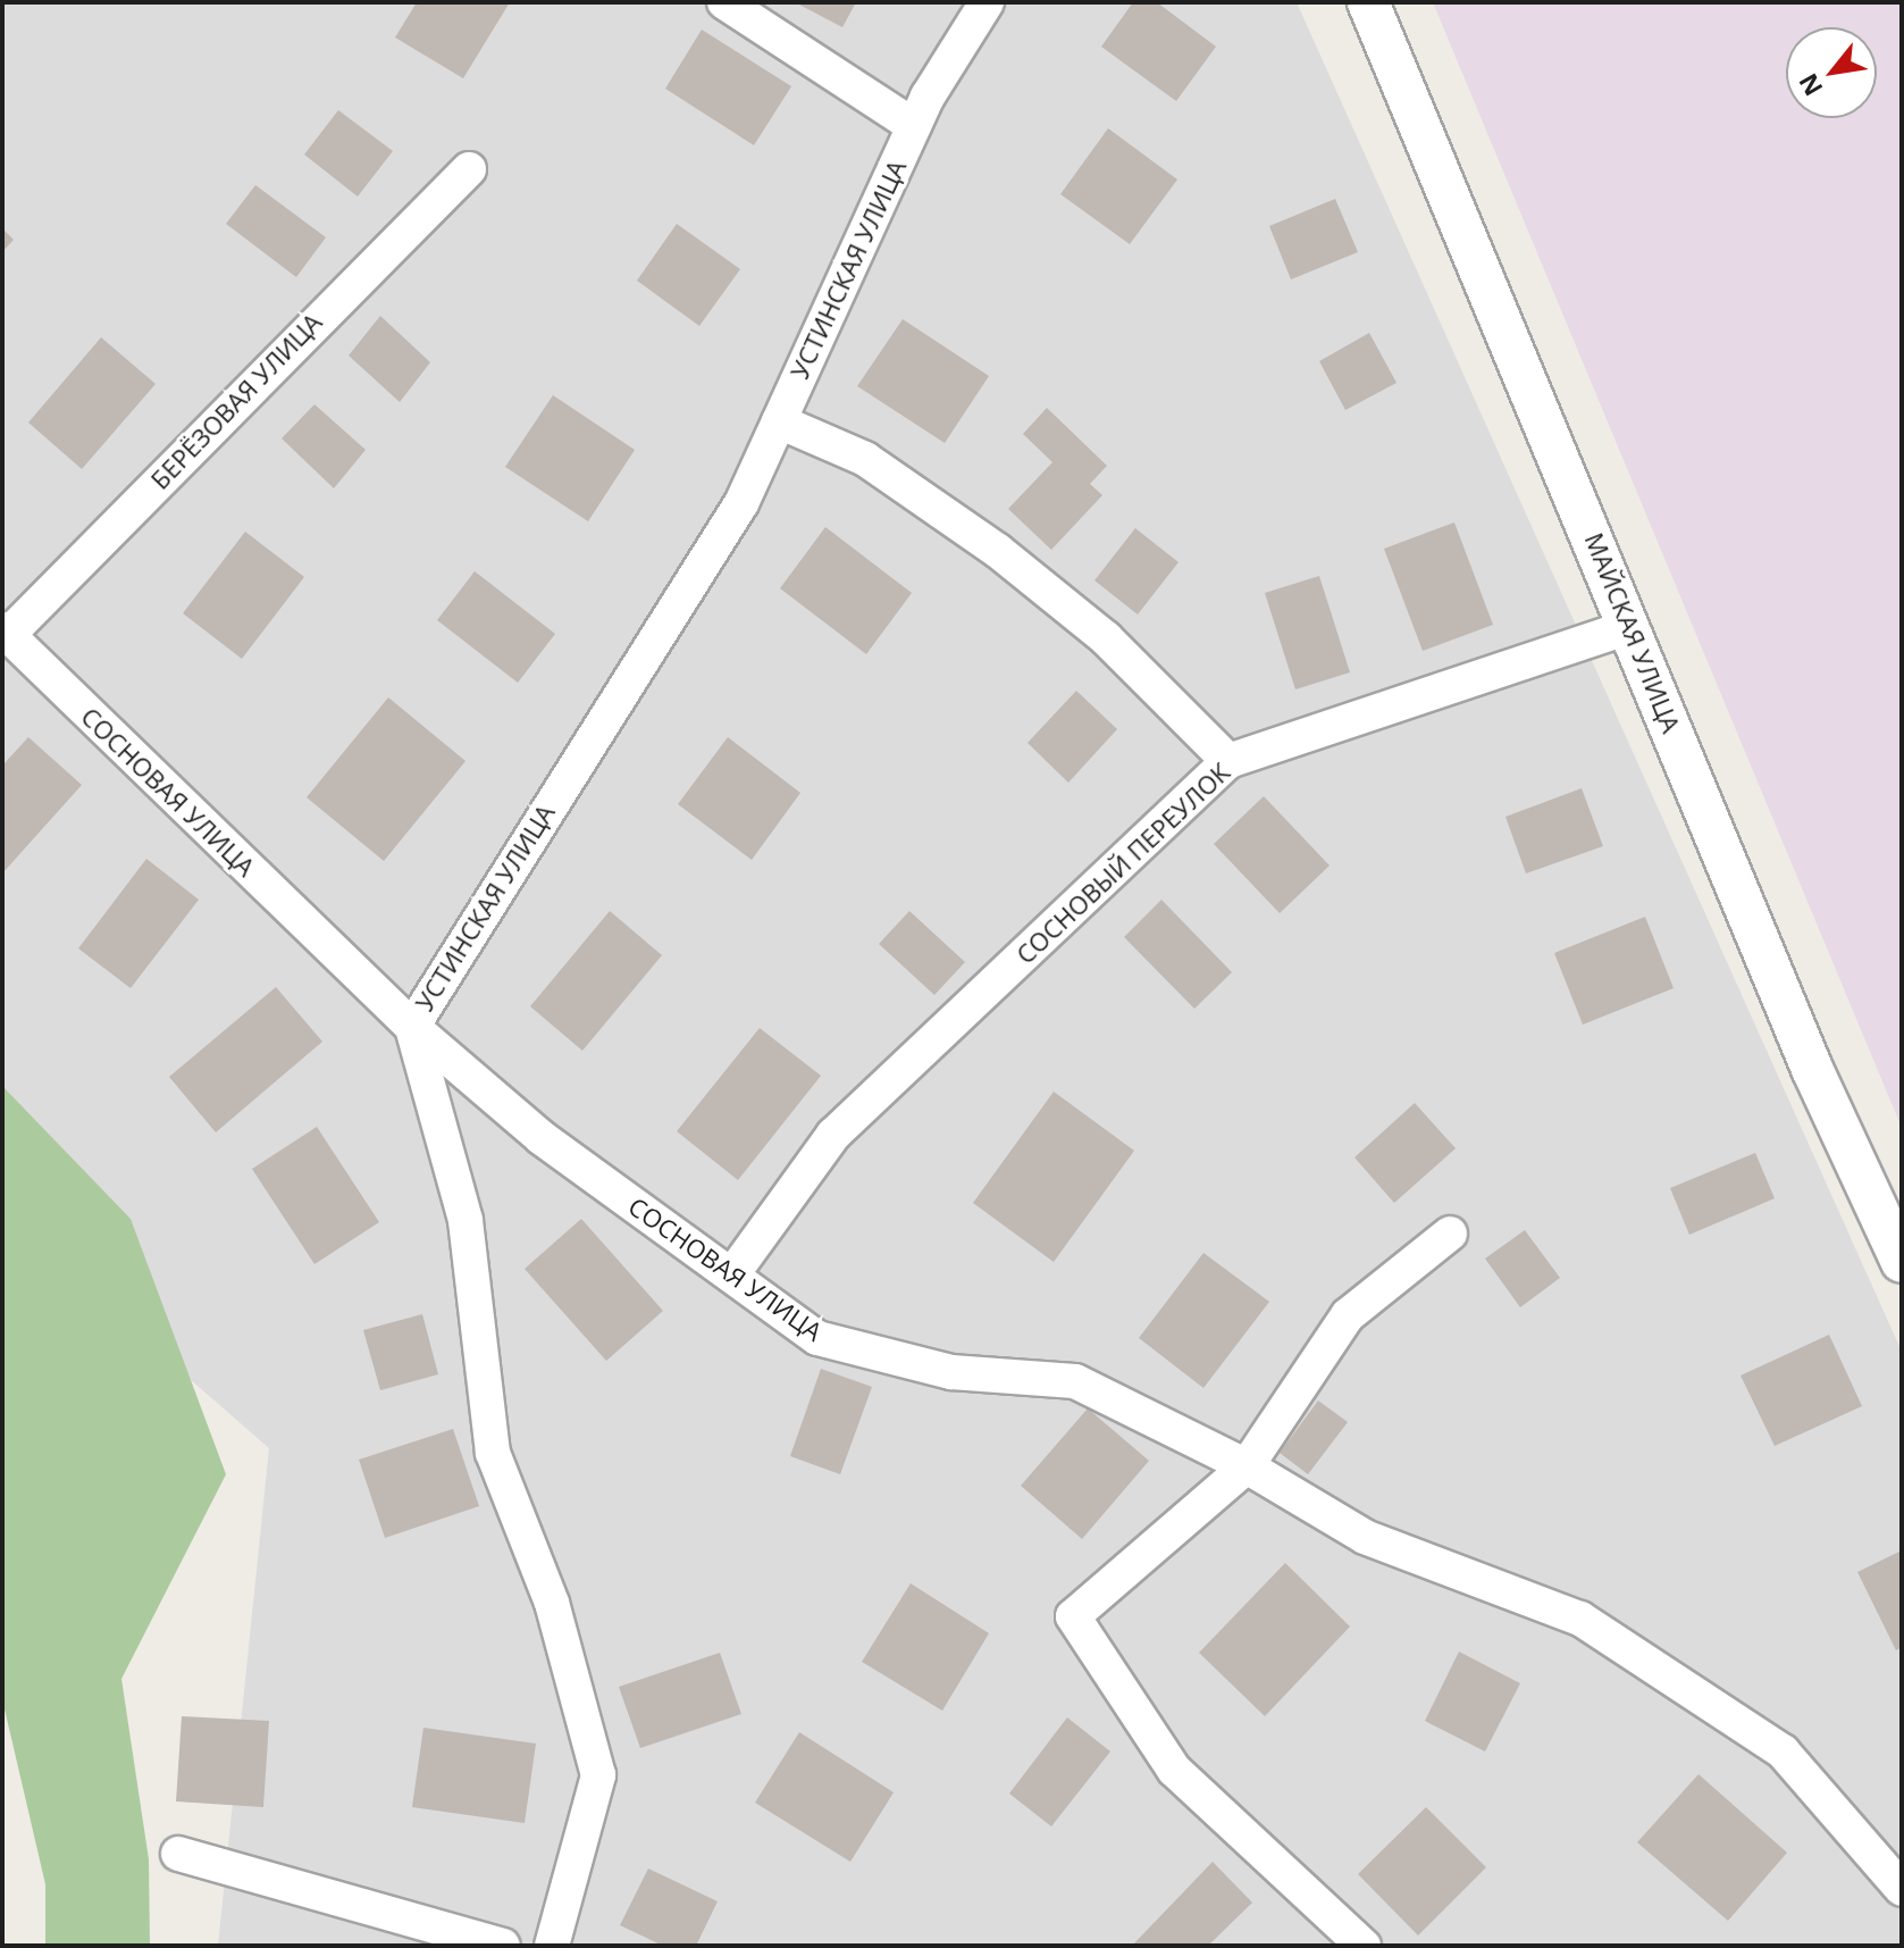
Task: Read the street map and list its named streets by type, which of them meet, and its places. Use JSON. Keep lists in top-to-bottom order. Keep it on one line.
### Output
{"streets":{"street":["УСТИНСКАЯ УЛИЦА","БЕРЁЗОВАЯ УЛИЦА","МАЙСКАЯ УЛИЦА","СОСНОВАЯ УЛИЦА","СОСНОВЫЙ ПЕРЕУЛОК"]},"crossings":[["УСТИНСКАЯ УЛИЦА","СОСНОВАЯ УЛИЦА"],["БЕРЁЗОВАЯ УЛИЦА","СОСНОВАЯ УЛИЦА"],["МАЙСКАЯ УЛИЦА","СОСНОВЫЙ ПЕРЕУЛОК"],["СОСНОВАЯ УЛИЦА","СОСНОВЫЙ ПЕРЕУЛОК"]],"north":"bottom left"}
